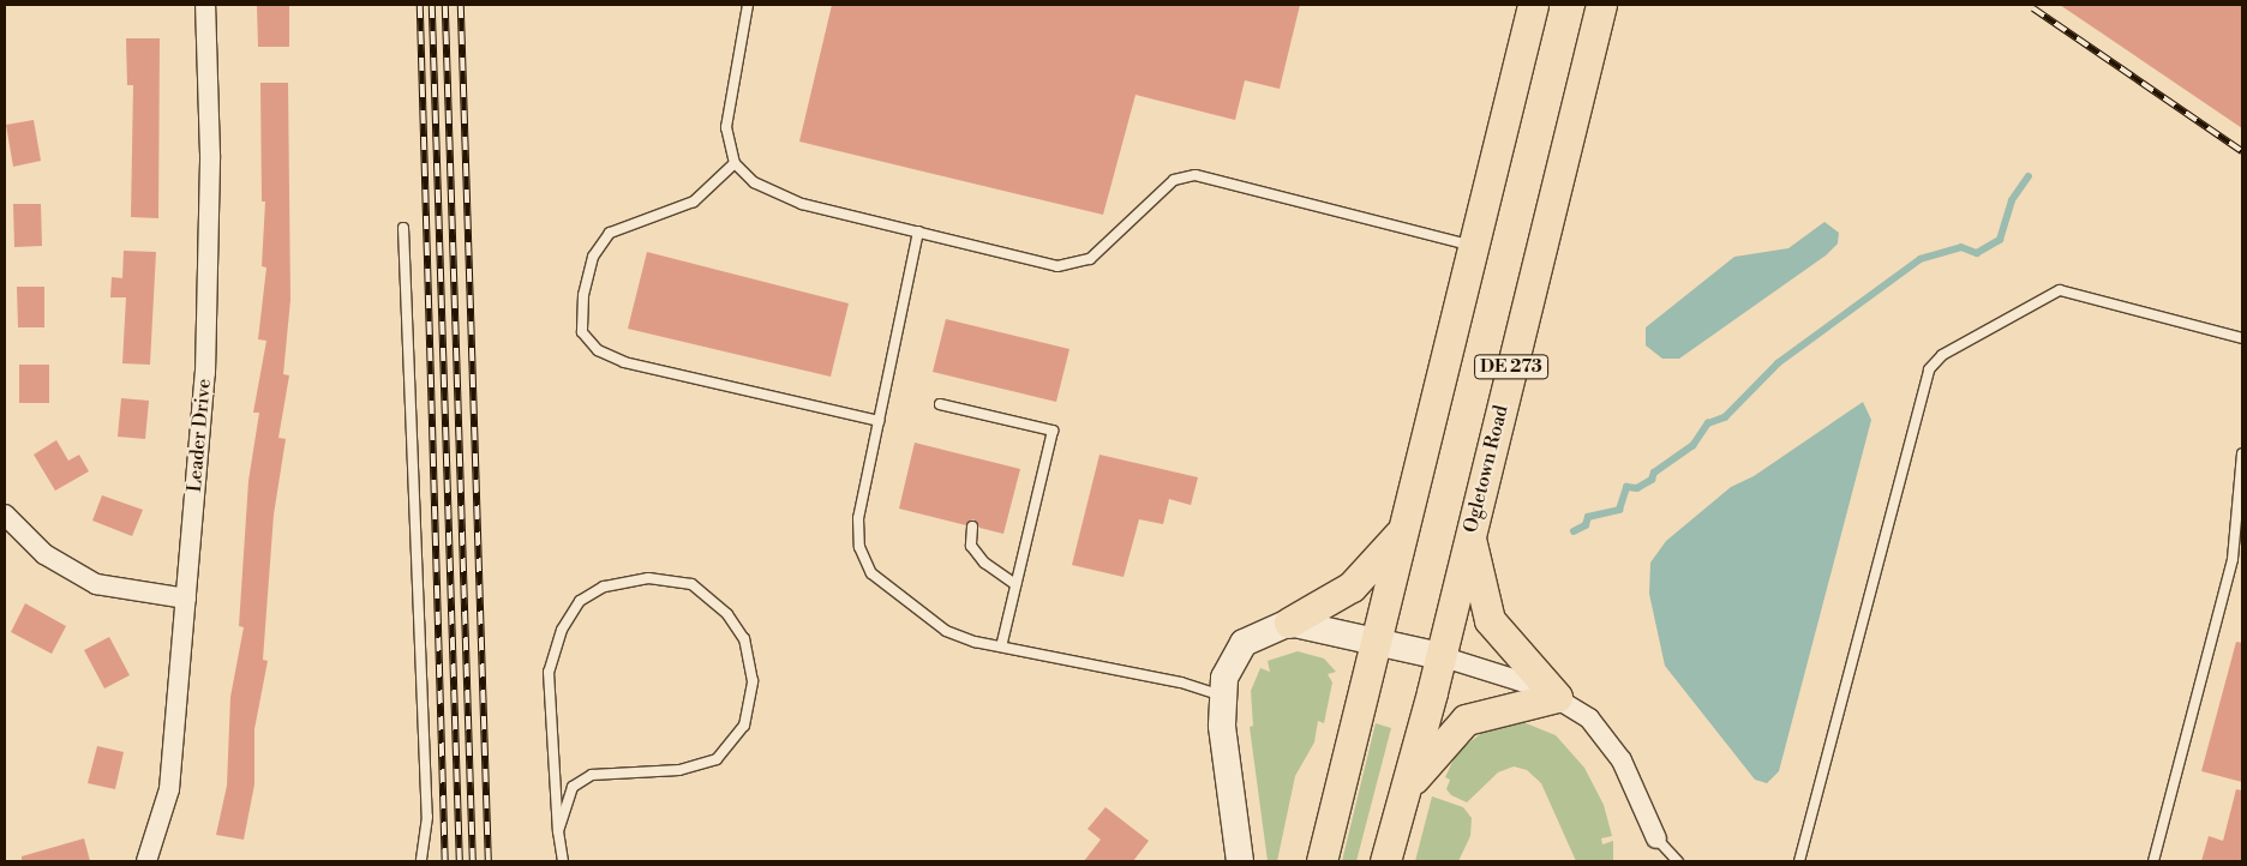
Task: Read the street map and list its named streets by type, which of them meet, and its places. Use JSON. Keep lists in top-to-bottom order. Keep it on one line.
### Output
{"streets":{"main road":["DE 273","Ogletown Road"],"street":["Leader Drive"]}}
